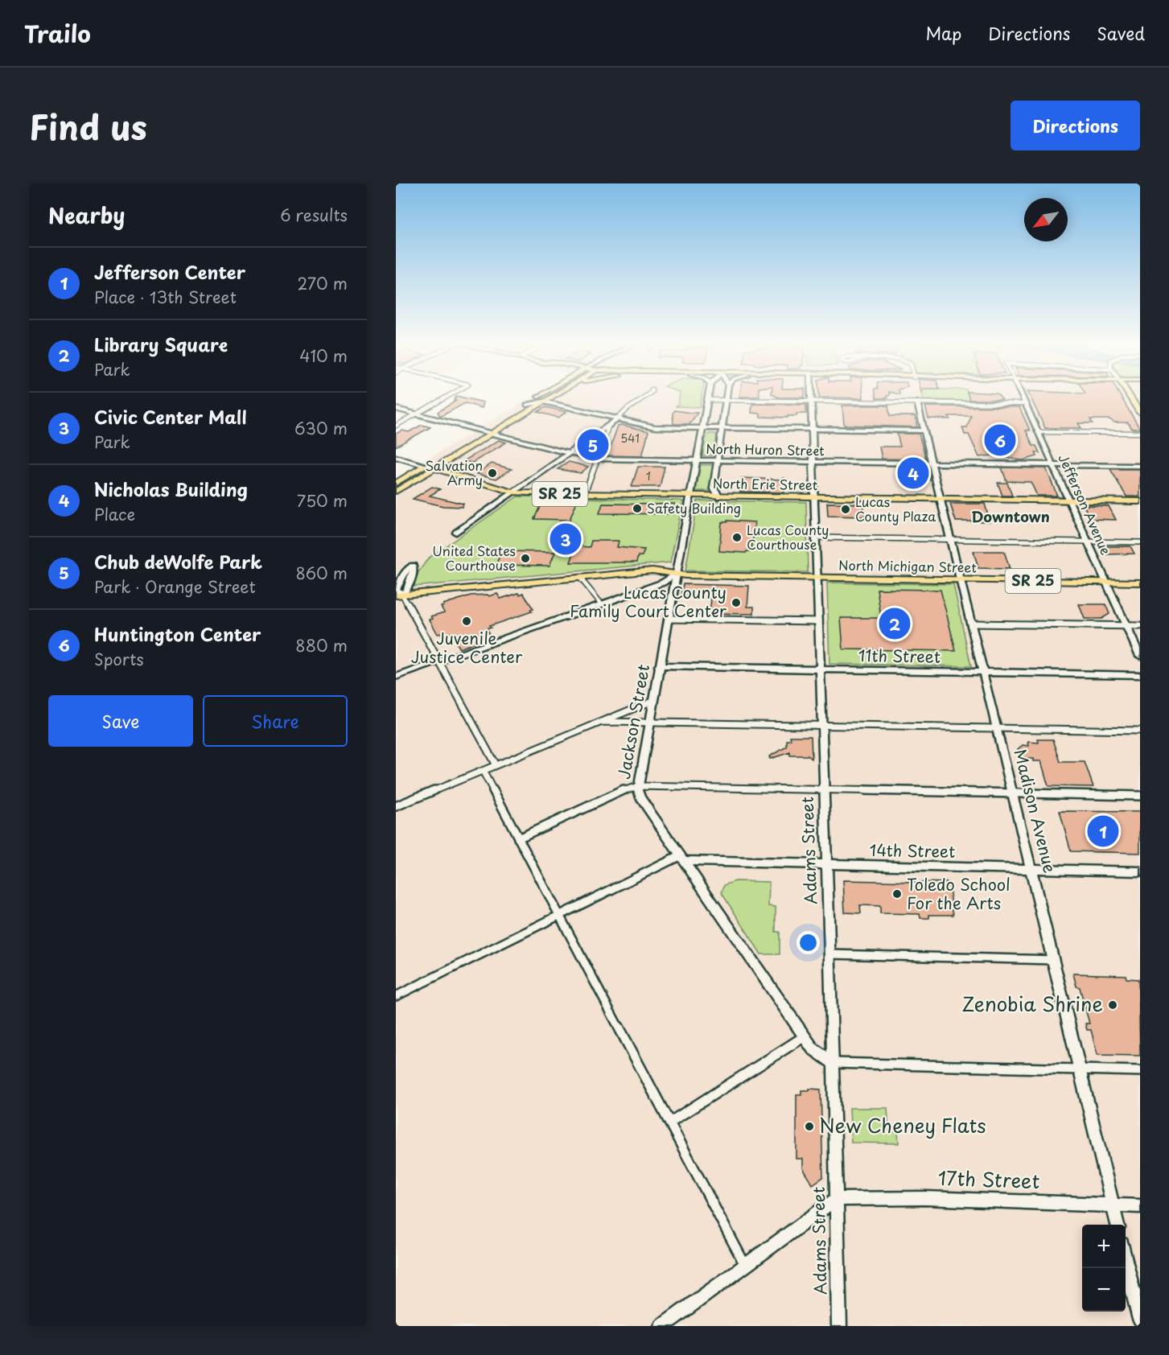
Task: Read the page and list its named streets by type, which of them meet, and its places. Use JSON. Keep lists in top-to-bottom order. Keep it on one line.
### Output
{"streets":{"main road":["North Erie Street","SR 25","North Michigan Street"],"street":["North Huron Street","Jefferson Avenue","11th Street","Jackson Street","Madison Avenue","Adams Street","14th Street","17th Street"]},"crossings":[["North Huron Street","Jefferson Avenue"],["North Huron Street","Jackson Street"],["North Huron Street","Madison Avenue"],["North Huron Street","Adams Street"],["North Erie Street","Jefferson Avenue"],["North Erie Street","Jackson Street"],["North Erie Street","Madison Avenue"],["North Erie Street","Adams Street"],["SR 25","North Michigan Street"],["SR 25","Jackson Street"],["Jefferson Avenue","North Michigan Street"],["North Michigan Street","Jackson Street"],["North Michigan Street","Madison Avenue"],["North Michigan Street","Adams Street"],["11th Street","Jackson Street"],["11th Street","Madison Avenue"],["11th Street","Adams Street"],["Jackson Street","Adams Street"],["Jackson Street","14th Street"],["Madison Avenue","14th Street"],["Madison Avenue","17th Street"],["Adams Street","14th Street"],["Adams Street","17th Street"]],"districts":["Downtown"],"places":["Salvation Army","Safety Building","Lucas County Plaza","Lucas County Courthouse","United States Courthouse","Lucas County Family Court Center","Juvenile Justice Center","Toledo School For the Arts","Zenobia Shrine","New Cheney Flats"],"house_numbers":["541","1"],"north":"bottom left","page":{"header":"Trailo","nav":["Map","Directions","Saved"],"title":"Find us","buttons":["Directions",["Save","Share"]],"heading":["Nearby","6 results"],"list":[{"mark":"1","name":"Jefferson Center","note":"Place · 13th Street","value":"270 m"},{"mark":"2","name":"Library Square","note":"Park","value":"410 m"},{"mark":"3","name":"Civic Center Mall","note":"Park","value":"630 m"},{"mark":"4","name":"Nicholas Building","note":"Place","value":"750 m"},{"mark":"5","name":"Chub deWolfe Park","note":"Park · Orange Street","value":"860 m"},{"mark":"6","name":"Huntington Center","note":"Sports","value":"880 m"}],"pins":["6","5","4","3","2","1"],"map_buttons":["+","−"]}}
